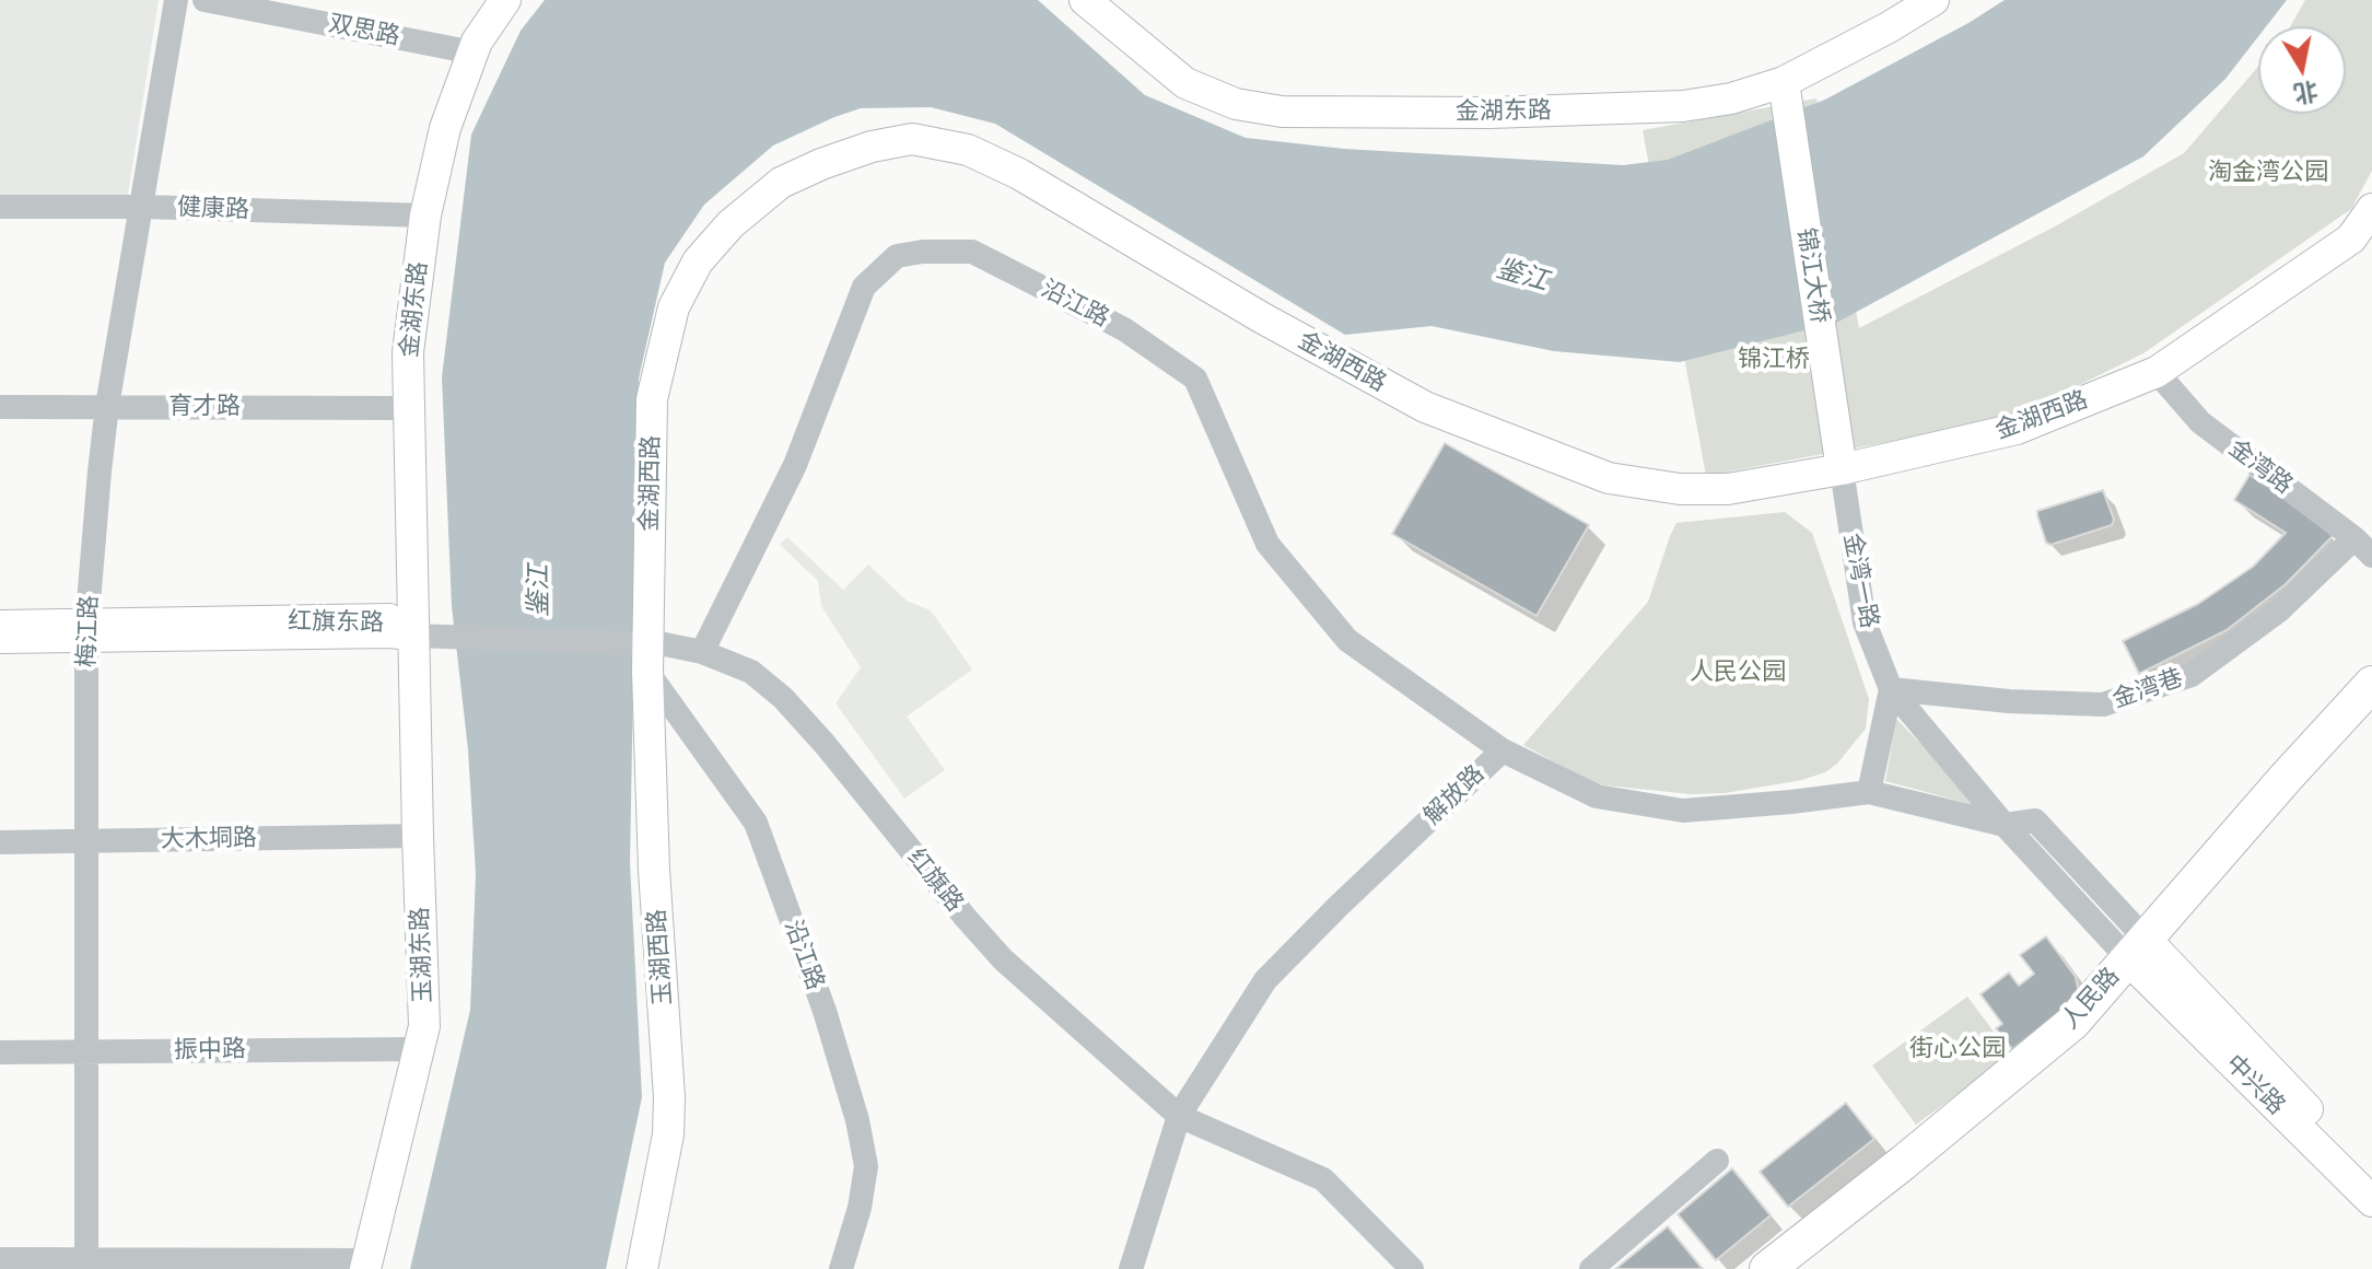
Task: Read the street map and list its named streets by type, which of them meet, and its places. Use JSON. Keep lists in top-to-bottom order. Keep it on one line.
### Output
{"streets":{"highway":["人民路"],"main road":["金湖东路","锦江大桥","金湖西路","红旗东路","玉湖东路","玉湖西路","中兴路"],"street":["双思路","健康路","沿江路","育才路","金湾路","金湾一路","梅江路","金湾巷","解放路","大木垌路","红旗路","振中路"]},"crossings":[["双思路","金湖东路"],["金湖东路","健康路"],["金湖东路","锦江大桥"],["金湖东路","育才路"],["金湖东路","红旗东路"],["金湖东路","红旗路"],["金湖东路","玉湖东路"],["健康路","梅江路"],["锦江大桥","金湖西路"],["锦江大桥","金湾一路"],["沿江路","金湖西路"],["沿江路","解放路"],["沿江路","红旗路"],["沿江路","玉湖西路"],["金湖西路","金湾路"],["金湖西路","金湾一路"],["金湖西路","红旗路"],["金湖西路","玉湖西路"],["育才路","梅江路"],["金湾路","金湾巷"],["金湾一路","金湾巷"],["红旗东路","梅江路"],["红旗东路","红旗路"],["红旗东路","玉湖东路"],["梅江路","大木垌路"],["梅江路","振中路"],["解放路","红旗路"],["解放路","人民路"],["解放路","中兴路"],["大木垌路","玉湖东路"],["红旗路","玉湖东路"],["红旗路","玉湖西路"],["玉湖东路","振中路"],["人民路","中兴路"]],"water":["鉴江"],"parks":["淘金湾公园","锦江桥","人民公园","街心公园"],"north":"bottom"}
